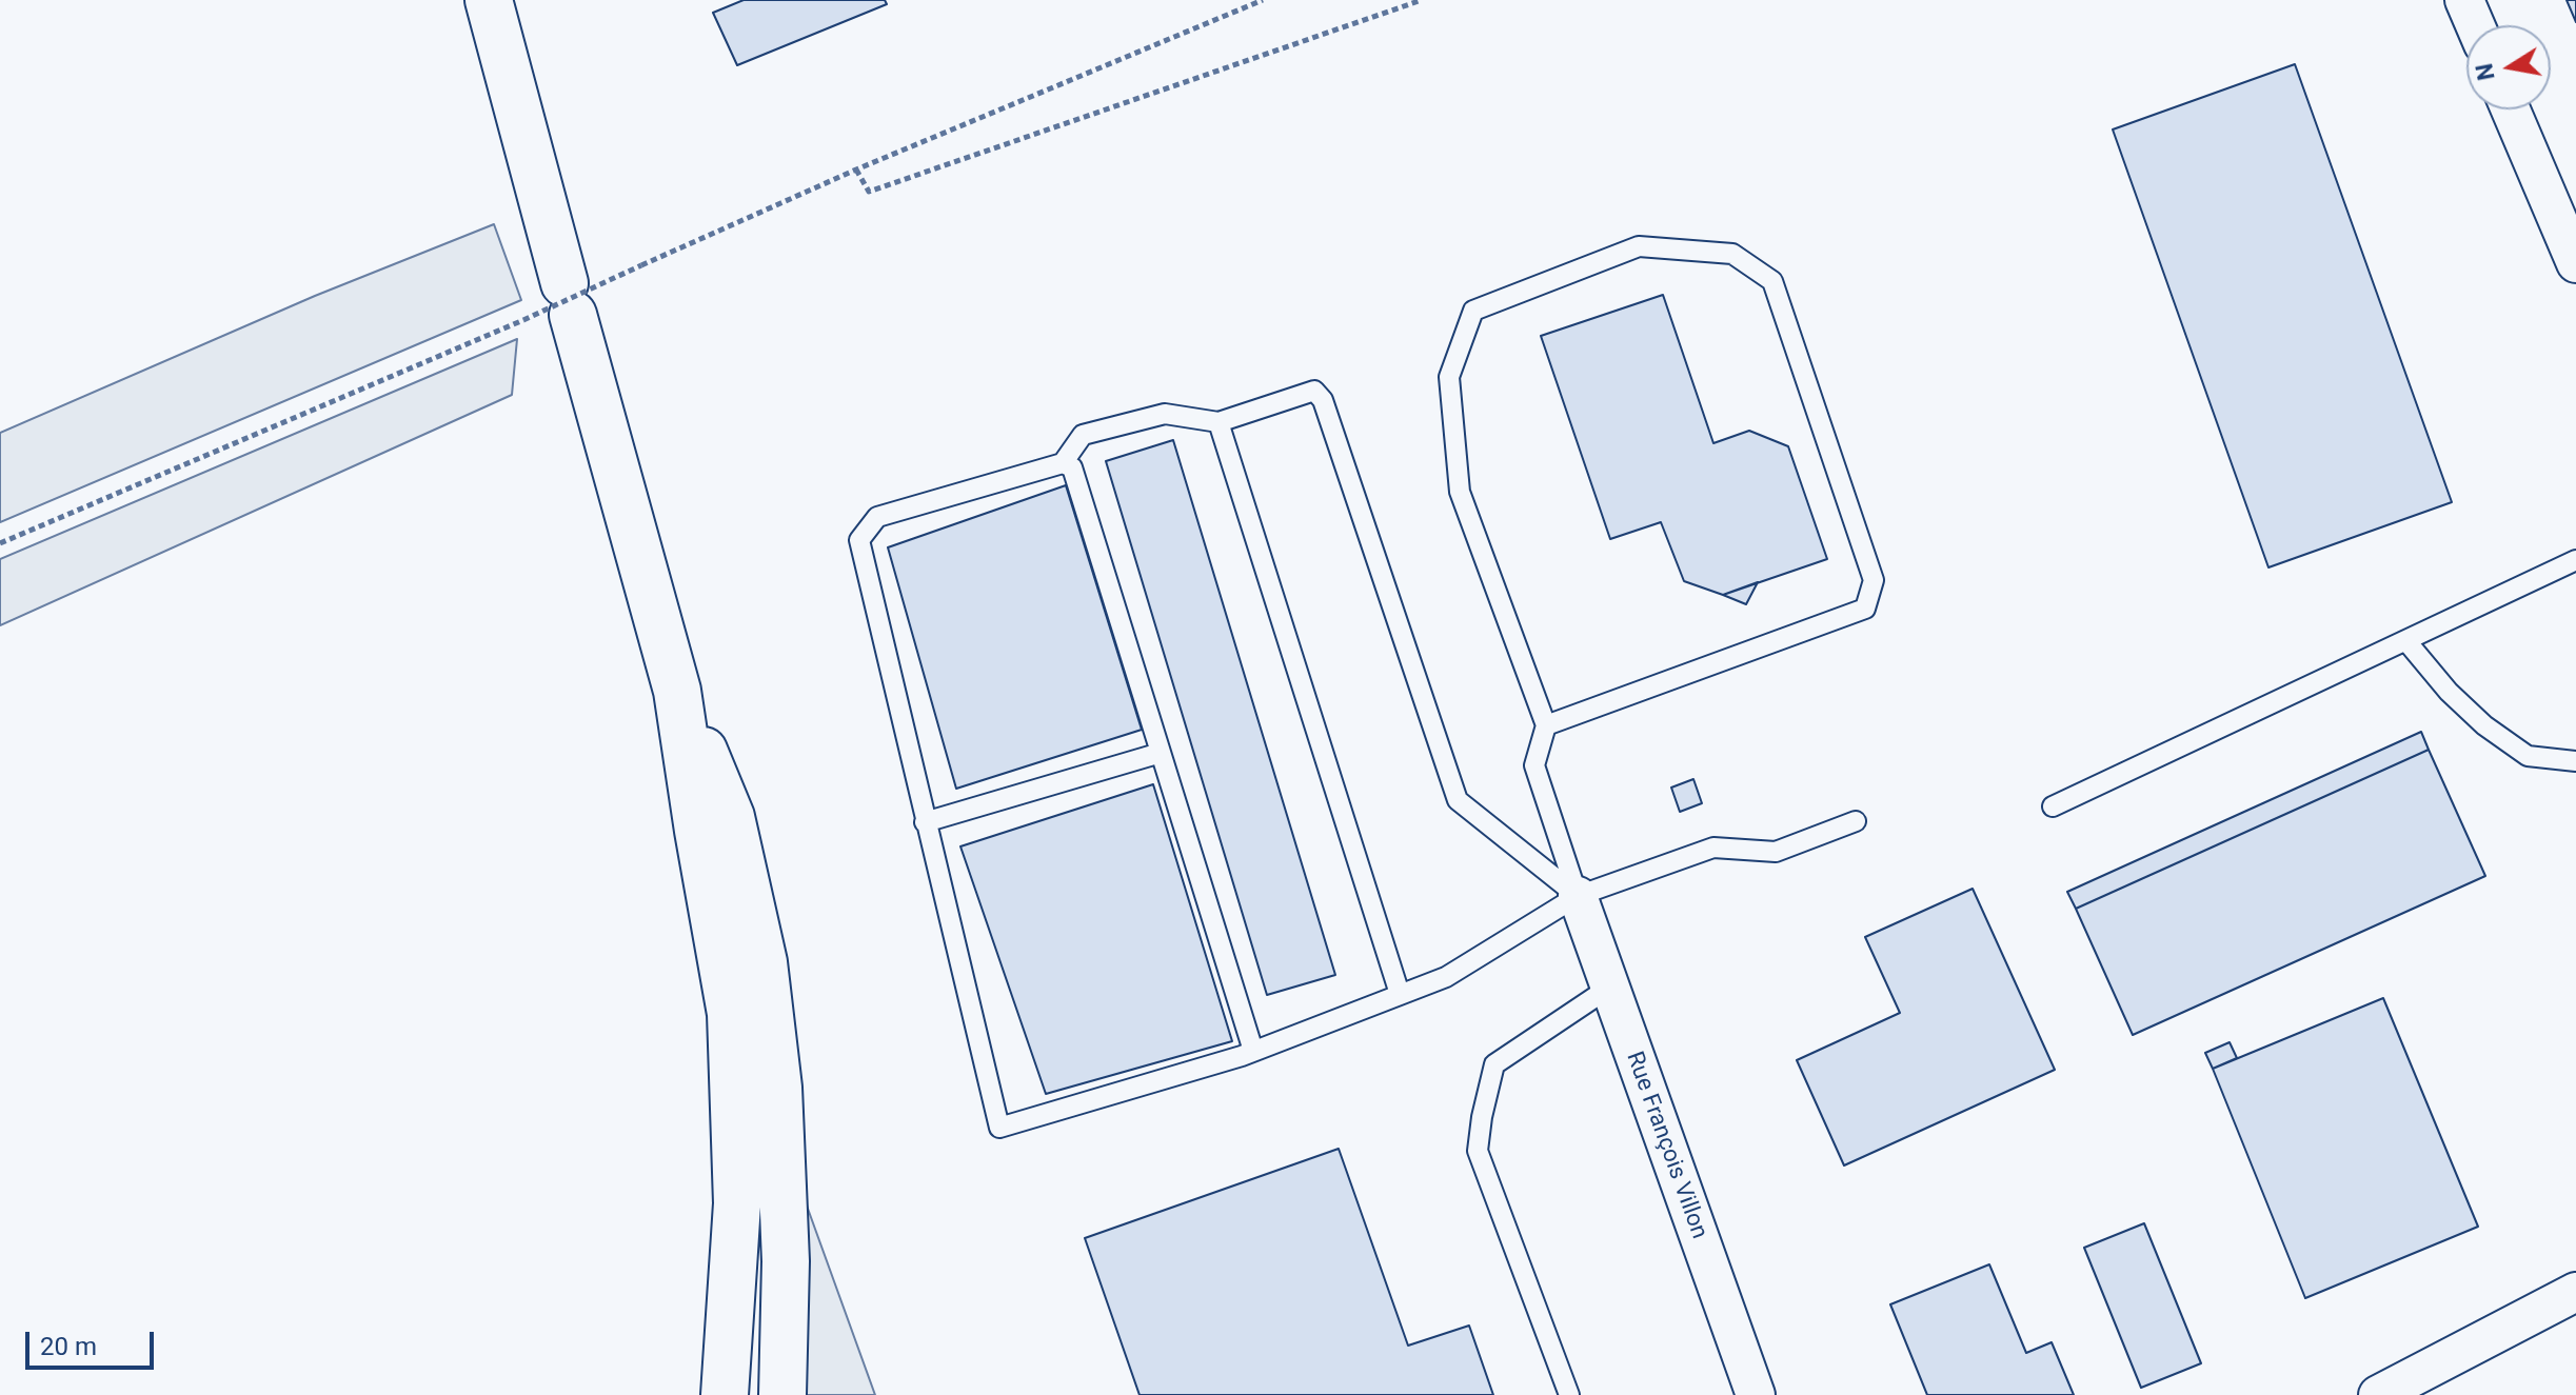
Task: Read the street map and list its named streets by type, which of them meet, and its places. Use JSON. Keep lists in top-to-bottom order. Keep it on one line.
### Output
{"streets":{"street":["Rue François Villon"]},"scale_bar":"20 m","north":"left"}
